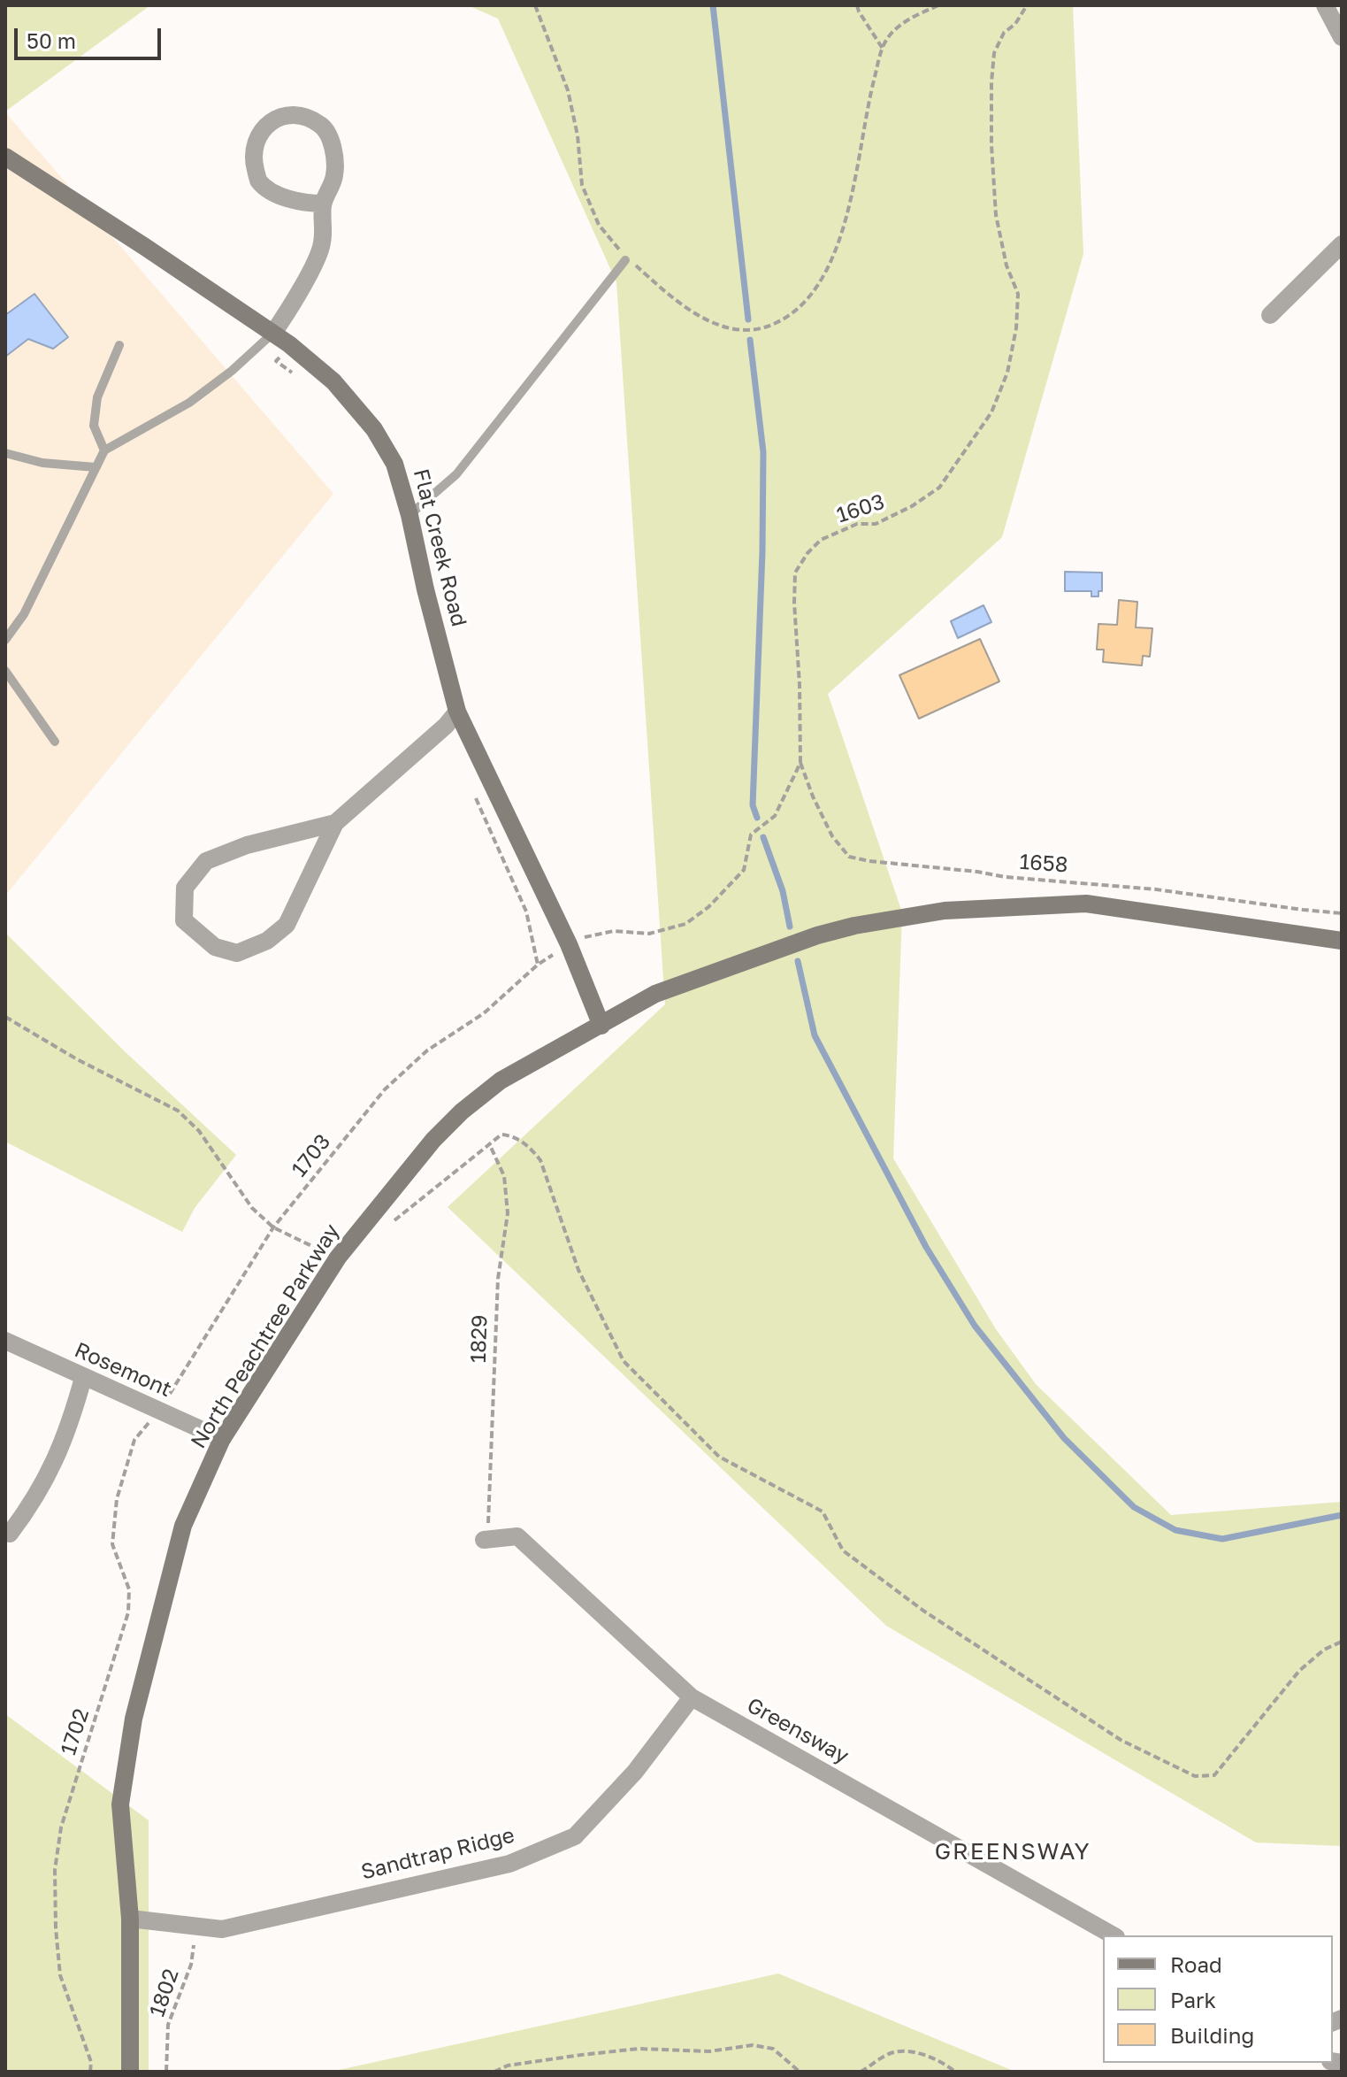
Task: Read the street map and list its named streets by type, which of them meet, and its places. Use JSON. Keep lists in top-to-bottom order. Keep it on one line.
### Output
{"streets":{"street":["Flat Creek Road","North Peachtree Parkway","Rosemont","Greensway","Sandtrap Ridge"],"path":["1603","1658","1703","1829","1702","1802"]},"crossings":[["1603","Flat Creek Road"],["1603","1658"],["1603","1703"],["Flat Creek Road","North Peachtree Parkway"],["1703","Rosemont"],["1703","1702"],["North Peachtree Parkway","Rosemont"],["North Peachtree Parkway","Sandtrap Ridge"],["1829","Greensway"],["Rosemont","1702"],["Greensway","Sandtrap Ridge"],["Sandtrap Ridge","1802"]],"districts":["GREENSWAY"],"legend":["Road","Park","Building"],"scale_bar":"50 m"}
